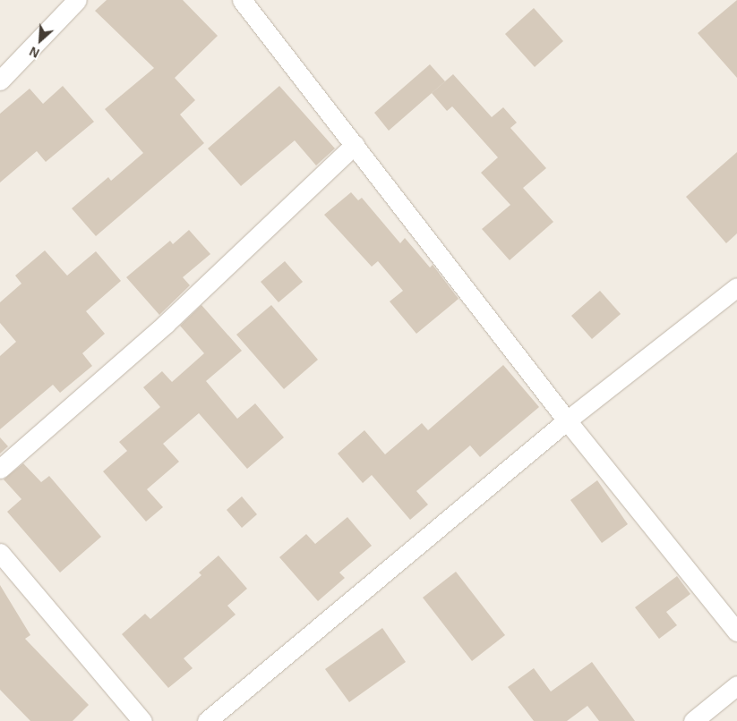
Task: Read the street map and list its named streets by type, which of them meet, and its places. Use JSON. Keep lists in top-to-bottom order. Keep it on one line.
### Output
{"north":"bottom left"}
